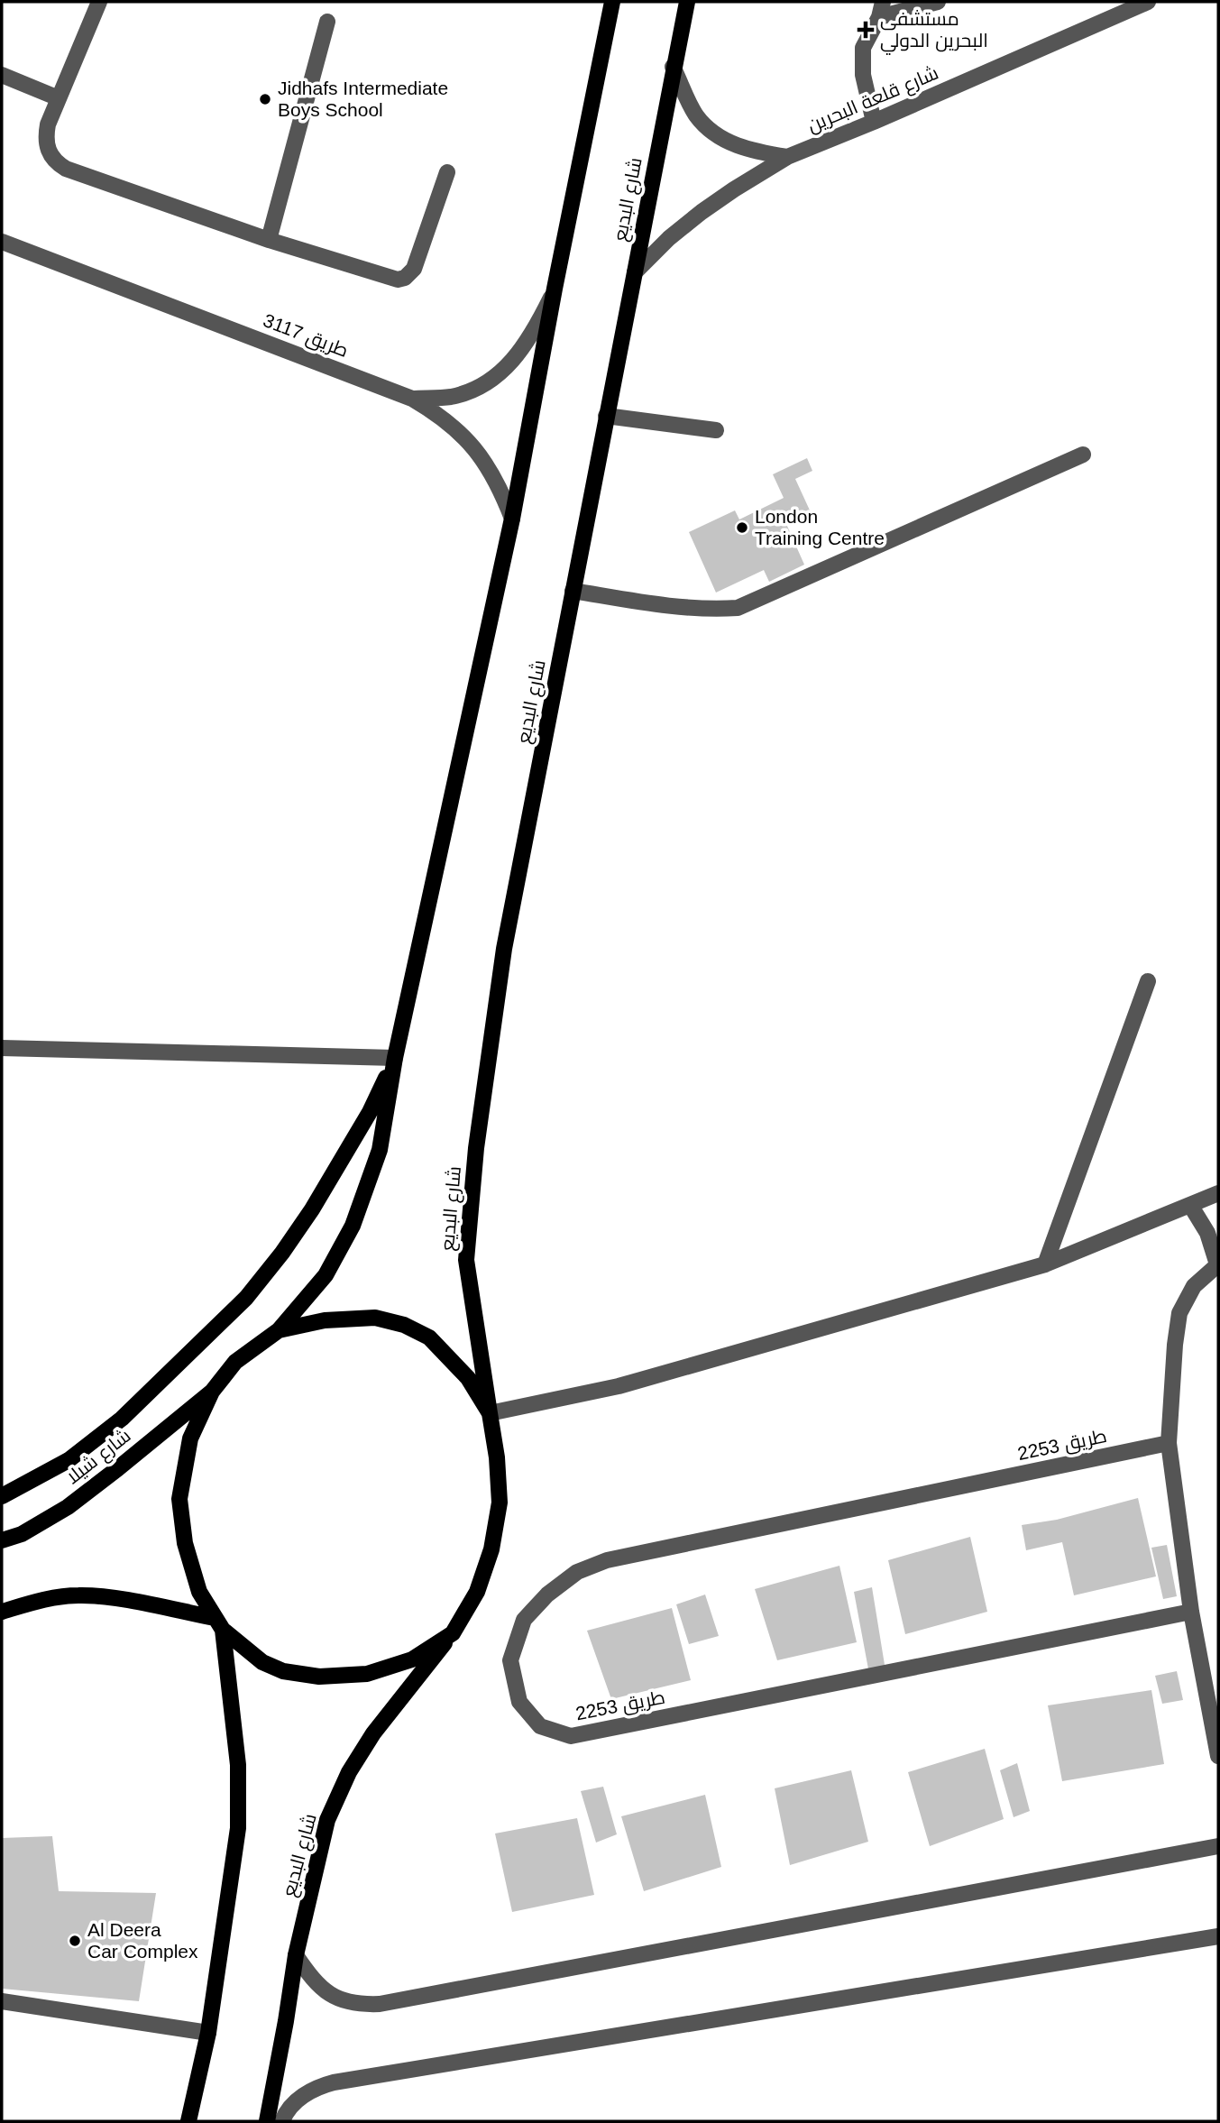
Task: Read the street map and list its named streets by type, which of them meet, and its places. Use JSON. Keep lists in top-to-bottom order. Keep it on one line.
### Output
{"streets":{"main road":["شارع البديع","شارع شيلا"],"street":["شارع قلعة البحرين","طريق 3117","طريق 2253"]},"crossings":[["شارع قلعة البحرين","شارع البديع"]],"places":{"health":["مستشفى البحرين الدولي"],"other":["Jidhafs Intermediate Boys School","London Training Centre","Al Deera Car Complex"]}}
